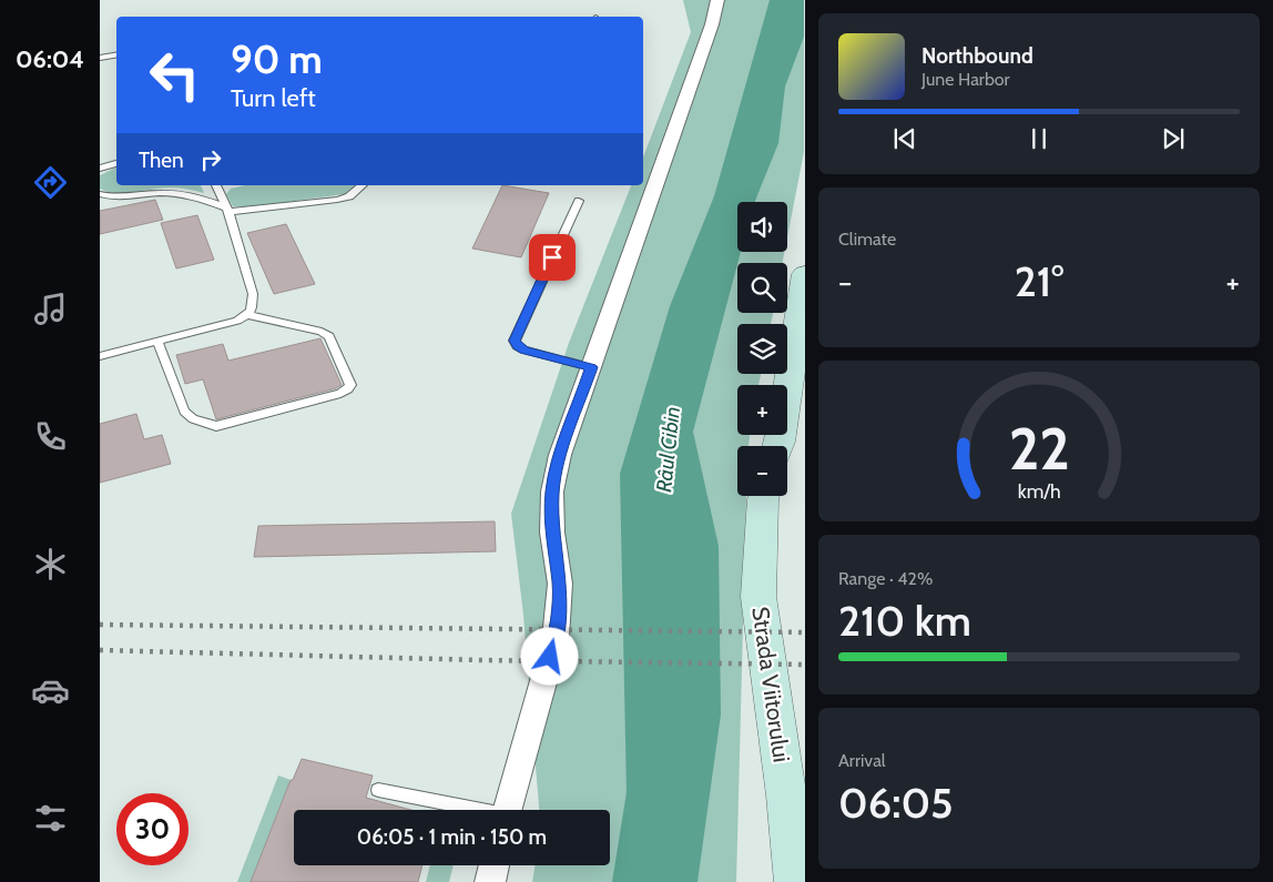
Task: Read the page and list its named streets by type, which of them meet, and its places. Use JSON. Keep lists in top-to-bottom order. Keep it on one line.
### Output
{"streets":{"street":["Strada Viitorului"]},"water":["Râul Cibin"],"page":{"tabs":"06:04","turn":["90 m","Turn left"],"song":["Northbound","June Harbor"],"then":"Then","tile":["Climate",["Range · 42%","210 km"],["Arrival","06:05"]],"map_buttons":["+","−"],"heat":["−","21°","+"],"limit":"30","trip":"06:05 · 1 min · 150 m","gauge":["22","km/h"]}}
